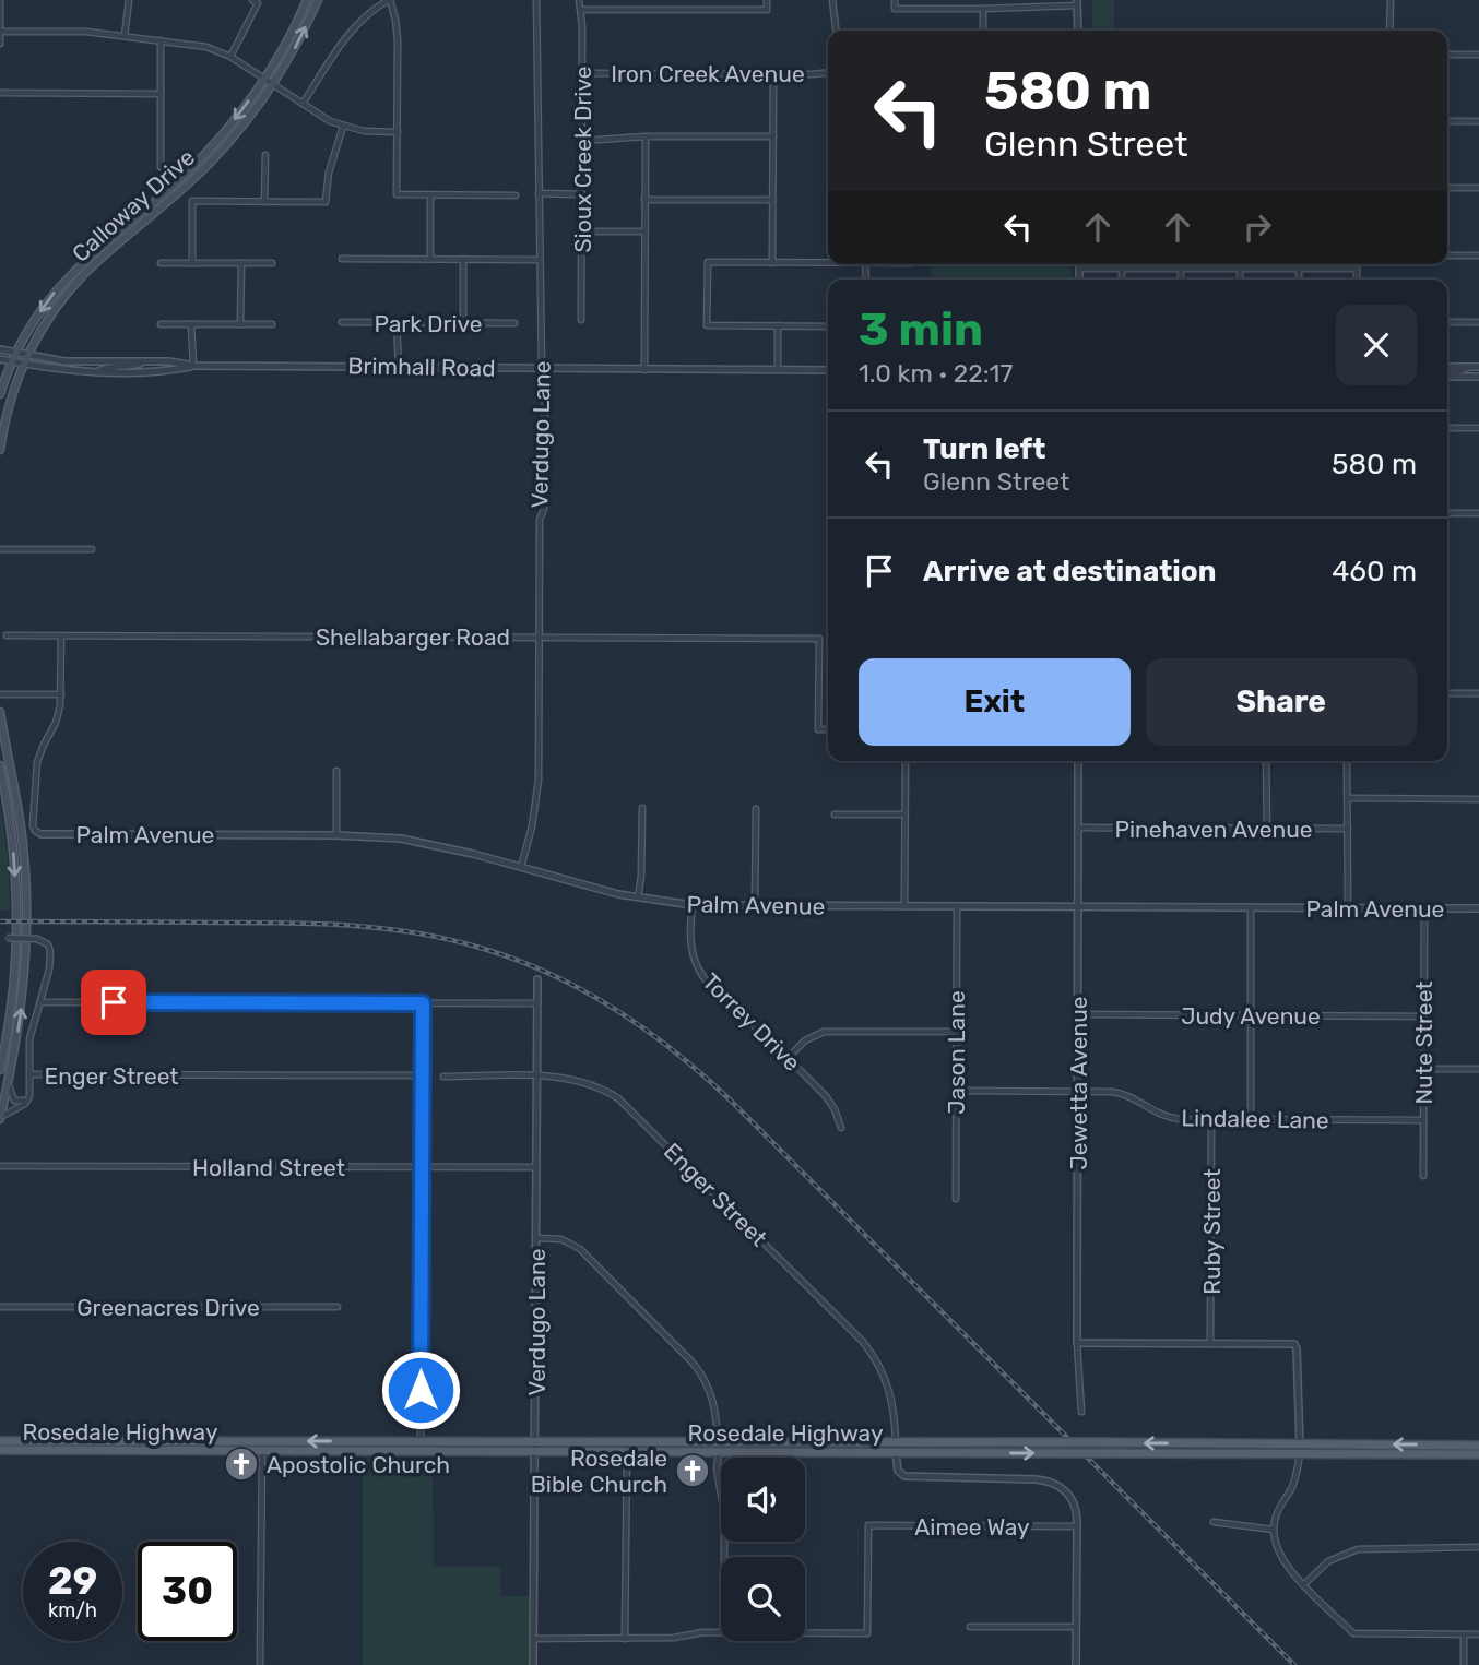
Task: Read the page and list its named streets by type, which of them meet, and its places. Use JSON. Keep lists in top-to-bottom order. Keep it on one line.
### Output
{"streets":{"main road":["Calloway Drive","Rosedale Highway"],"street":["Iron Creek Avenue","Sioux Creek Drive","Park Drive","Brimhall Road","Verdugo Lane","Shellabarger Road","Pinehaven Avenue","Palm Avenue","Judy Avenue","Torrey Drive","Nute Street","Jason Lane","Enger Street","Jewetta Avenue","Lindalee Lane","Holland Street","Ruby Street","Greenacres Drive","Aimee Way"]},"crossings":[["Iron Creek Avenue","Sioux Creek Drive"],["Calloway Drive","Brimhall Road"],["Brimhall Road","Verdugo Lane"],["Verdugo Lane","Shellabarger Road"],["Verdugo Lane","Palm Avenue"],["Verdugo Lane","Enger Street"],["Verdugo Lane","Holland Street"],["Verdugo Lane","Rosedale Highway"],["Pinehaven Avenue","Jewetta Avenue"],["Palm Avenue","Torrey Drive"],["Palm Avenue","Nute Street"],["Palm Avenue","Jason Lane"],["Palm Avenue","Jewetta Avenue"],["Judy Avenue","Nute Street"],["Judy Avenue","Jewetta Avenue"],["Nute Street","Lindalee Lane"],["Jason Lane","Lindalee Lane"],["Enger Street","Rosedale Highway"],["Jewetta Avenue","Lindalee Lane"],["Lindalee Lane","Ruby Street"]],"places":{"church":["Apostolic Church","Rosedale Bible Church"]},"page":{"turn":["580 m","Glenn Street"],"heading":["3 min","1.0 km · 22:17"],"list":[{"name":"Turn left","note":"Glenn Street","value":"580 m"},{"name":"Arrive at destination","value":"460 m"}],"buttons":["Exit","Share"],"speed":"29 km/h","limit":"30"}}
